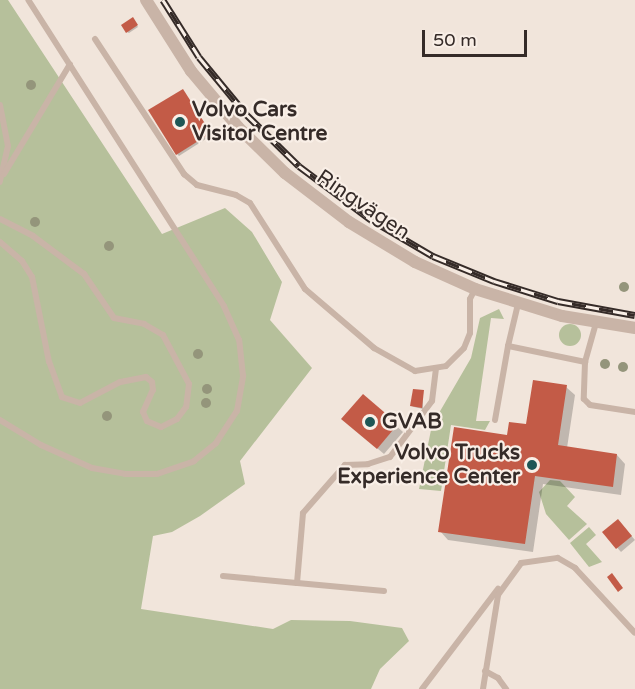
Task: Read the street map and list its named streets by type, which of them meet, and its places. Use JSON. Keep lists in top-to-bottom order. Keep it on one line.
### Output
{"streets":{"street":["Ringvägen"]},"places":["Volvo Cars Visitor Centre","GVAB","Volvo Trucks Experience Center"],"scale_bar":"50 m"}
